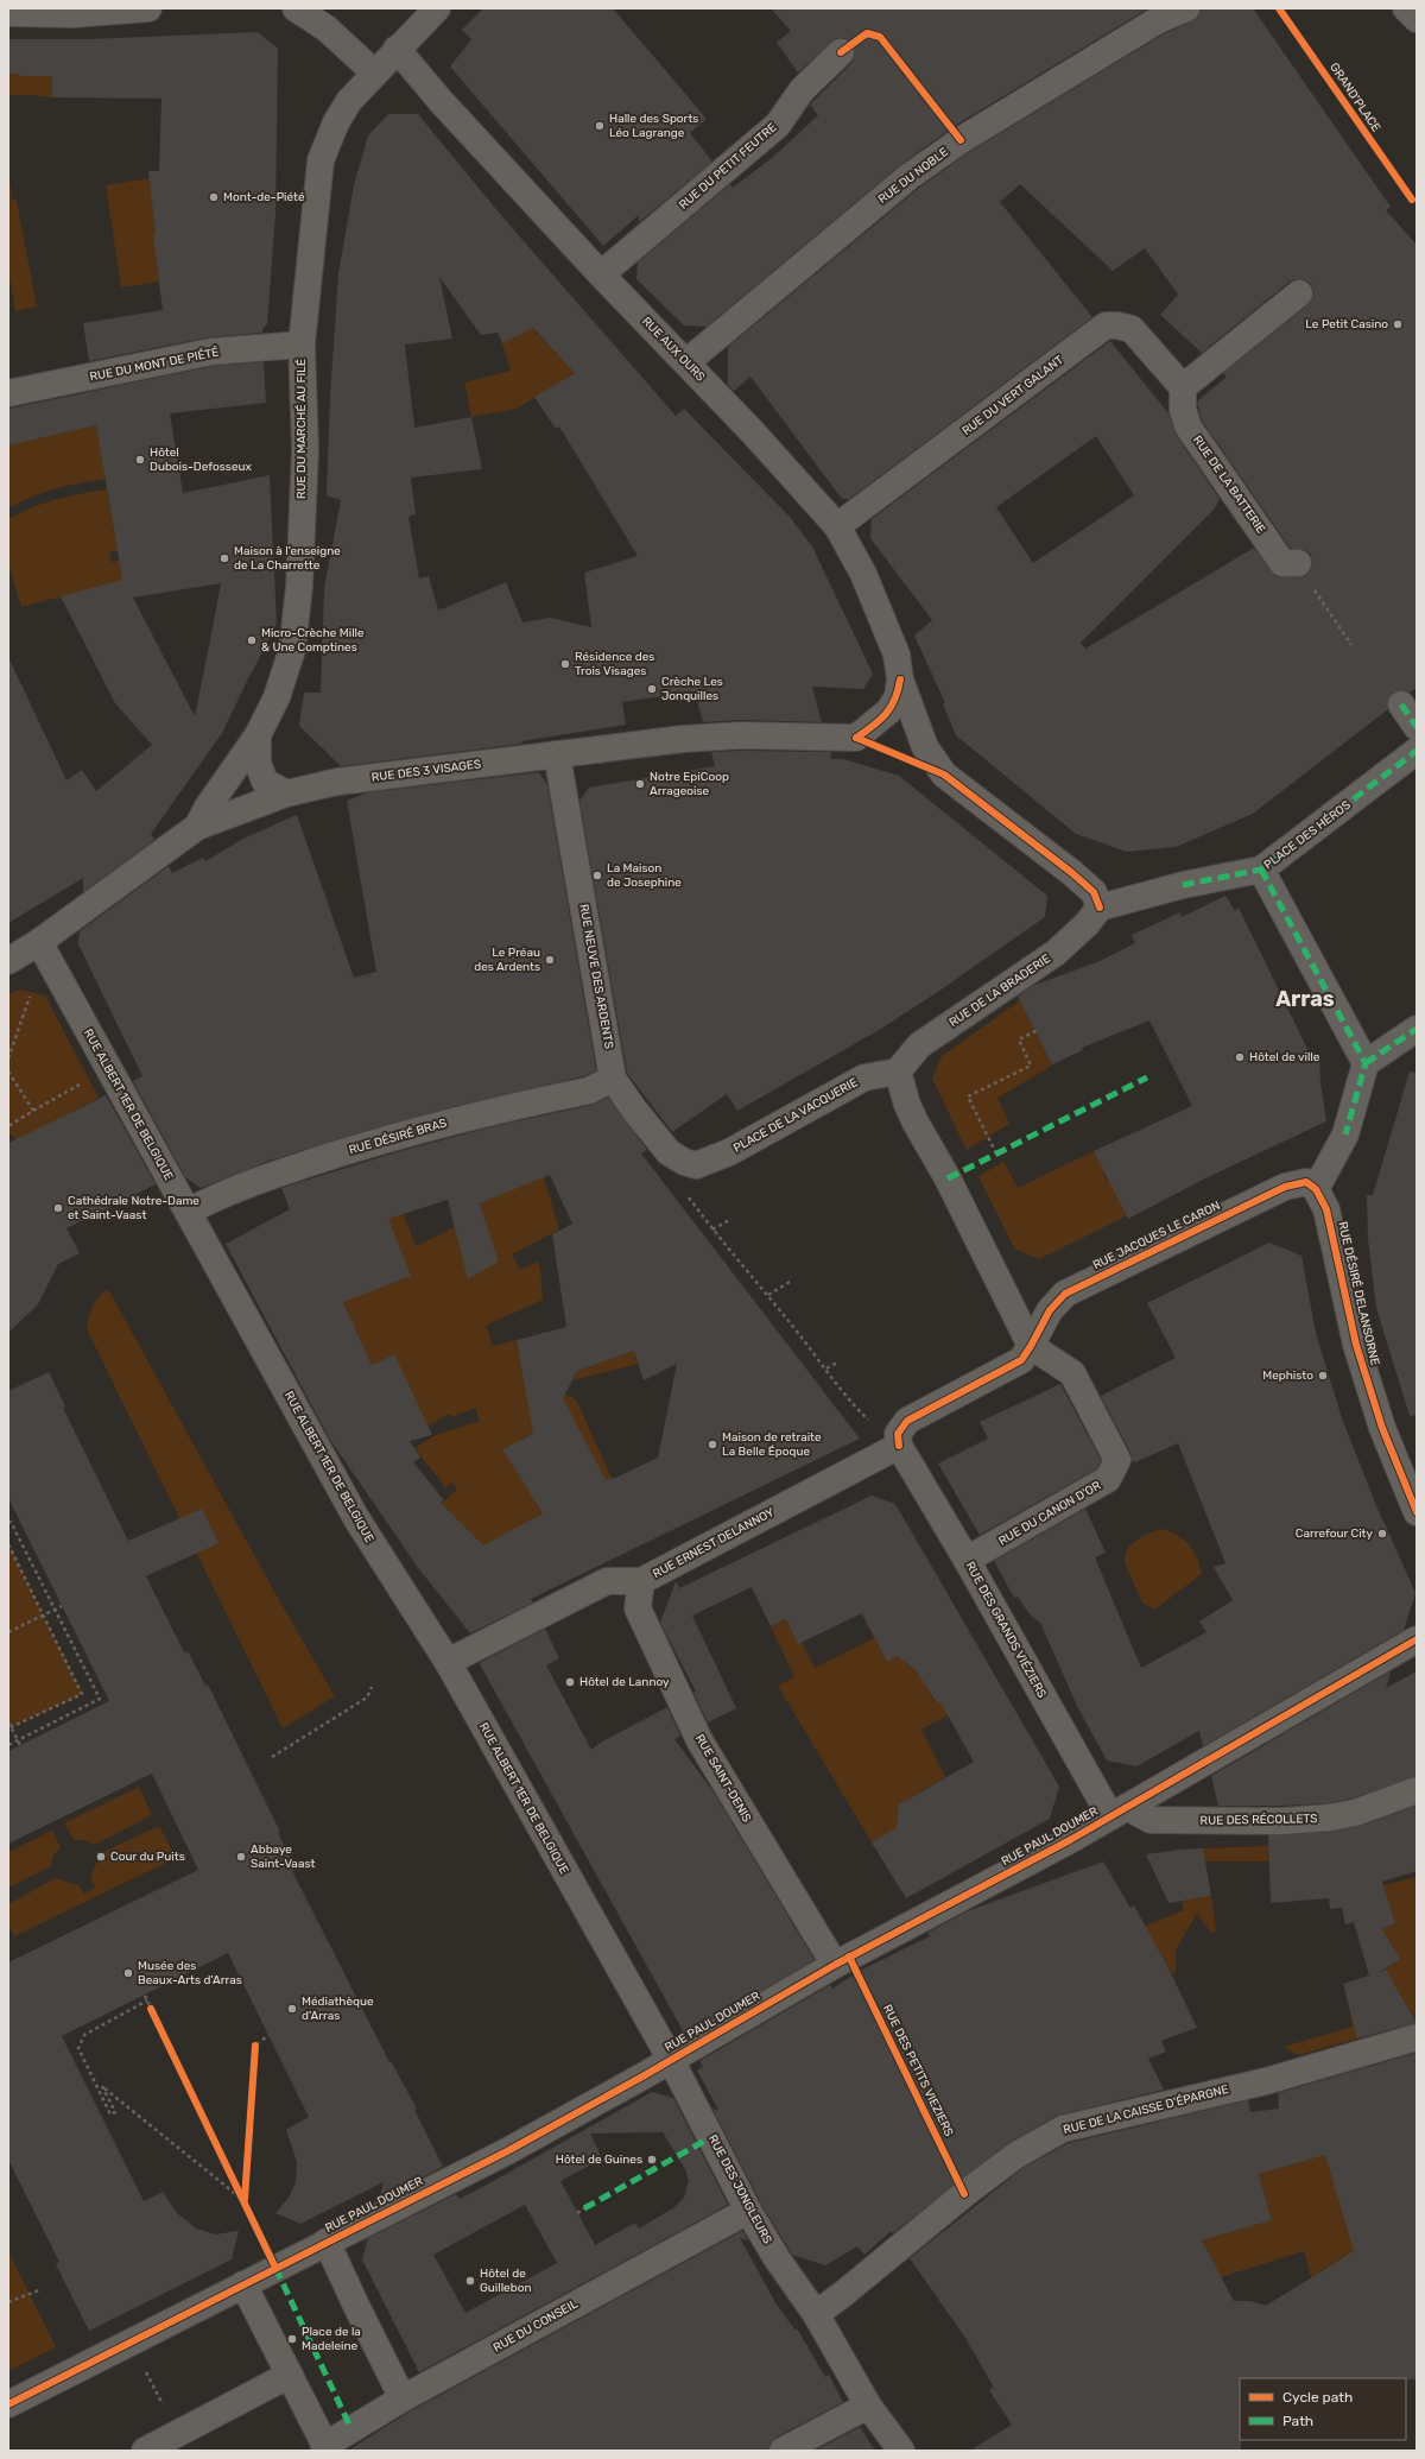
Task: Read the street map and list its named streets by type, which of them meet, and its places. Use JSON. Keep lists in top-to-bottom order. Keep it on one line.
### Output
{"streets":{"street":["RUE DU PETIT FEUTRE","RUE DU NOBLE","RUE AUX OURS","RUE DU MONT DE PIÉTÉ","RUE DU VERT GALANT","RUE DU MARCHÉ AU FILÉ","RUE DE LA BATTERIE","RUE DES 3 VISAGES","PLACE DES HÉROS","RUE NEUVE DES ARDENTS","RUE DE LA BRADERIE","RUE ALBERT 1ER DE BELGIQUE","PLACE DE LA VACQUERIE","RUE DÉSIRÉ BRAS","RUE JACQUES LE CARON","RUE DÉSIRÉ DELANSORNE","RUE DU CANON D'OR","RUE ERNEST DELANNOY","RUE DES GRANDS VIÉZIERS","RUE SAINT-DENIS","RUE DES RÉCOLLETS","RUE PAUL DOUMER","RUE DE LA CAISSE D'ÉPARGNE","RUE DES JONGLEURS","RUE DU CONSEIL"],"cycle path":["GRAND'PLACE","RUE DES PETITS VIEZIERS"]},"crossings":[["RUE DU PETIT FEUTRE","RUE AUX OURS"],["RUE DU NOBLE","RUE AUX OURS"],["RUE AUX OURS","RUE DU VERT GALANT"],["RUE AUX OURS","RUE DU MARCHÉ AU FILÉ"],["RUE AUX OURS","RUE DES 3 VISAGES"],["RUE DU MONT DE PIÉTÉ","RUE DU MARCHÉ AU FILÉ"],["RUE DU VERT GALANT","RUE DE LA BATTERIE"],["RUE DU MARCHÉ AU FILÉ","RUE DES 3 VISAGES"],["RUE DES 3 VISAGES","RUE NEUVE DES ARDENTS"],["RUE DES 3 VISAGES","RUE ALBERT 1ER DE BELGIQUE"],["PLACE DES HÉROS","RUE DE LA BRADERIE"],["RUE NEUVE DES ARDENTS","PLACE DE LA VACQUERIE"],["RUE NEUVE DES ARDENTS","RUE DÉSIRÉ BRAS"],["RUE DE LA BRADERIE","PLACE DE LA VACQUERIE"],["RUE ALBERT 1ER DE BELGIQUE","RUE DÉSIRÉ BRAS"],["RUE ALBERT 1ER DE BELGIQUE","RUE ERNEST DELANNOY"],["RUE ALBERT 1ER DE BELGIQUE","RUE PAUL DOUMER"],["RUE ALBERT 1ER DE BELGIQUE","RUE DES JONGLEURS"],["RUE JACQUES LE CARON","RUE DÉSIRÉ DELANSORNE"],["RUE JACQUES LE CARON","RUE DU CANON D'OR"],["RUE DU CANON D'OR","RUE DES GRANDS VIÉZIERS"],["RUE ERNEST DELANNOY","RUE DES GRANDS VIÉZIERS"],["RUE ERNEST DELANNOY","RUE SAINT-DENIS"],["RUE DES GRANDS VIÉZIERS","RUE DES RÉCOLLETS"],["RUE DES GRANDS VIÉZIERS","RUE PAUL DOUMER"],["RUE SAINT-DENIS","RUE PAUL DOUMER"],["RUE SAINT-DENIS","RUE DES PETITS VIEZIERS"],["RUE DES RÉCOLLETS","RUE PAUL DOUMER"],["RUE PAUL DOUMER","RUE DES PETITS VIEZIERS"],["RUE PAUL DOUMER","RUE DES JONGLEURS"],["RUE DES PETITS VIEZIERS","RUE DE LA CAISSE D'ÉPARGNE"],["RUE DE LA CAISSE D'ÉPARGNE","RUE DES JONGLEURS"],["RUE DES JONGLEURS","RUE DU CONSEIL"]],"districts":["Arras"],"places":["Halle des Sports Léo Lagrange","Mont-de-Piété","Le Petit Casino","Hôtel Dubois-Defosseux","Maison à l'enseigne de La Charrette","Micro-Crèche Mille & Une Comptines","Résidence des Trois Visages","Crèche Les Jonquilles","Notre EpiCoop Arrageoise","La Maison de Josephine","Le Préau des Ardents","Hôtel de ville","Cathédrale Notre-Dame et Saint-Vaast","Mephisto","Maison de retraite La Belle Époque","Carrefour City","Hôtel de Lannoy","Cour du Puits","Abbaye Saint-Vaast","Musée des Beaux-Arts d'Arras","Médiathèque d'Arras","Hôtel de Guines","Hôtel de Guillebon","Place de la Madeleine"],"legend":["Cycle path","Path"]}
